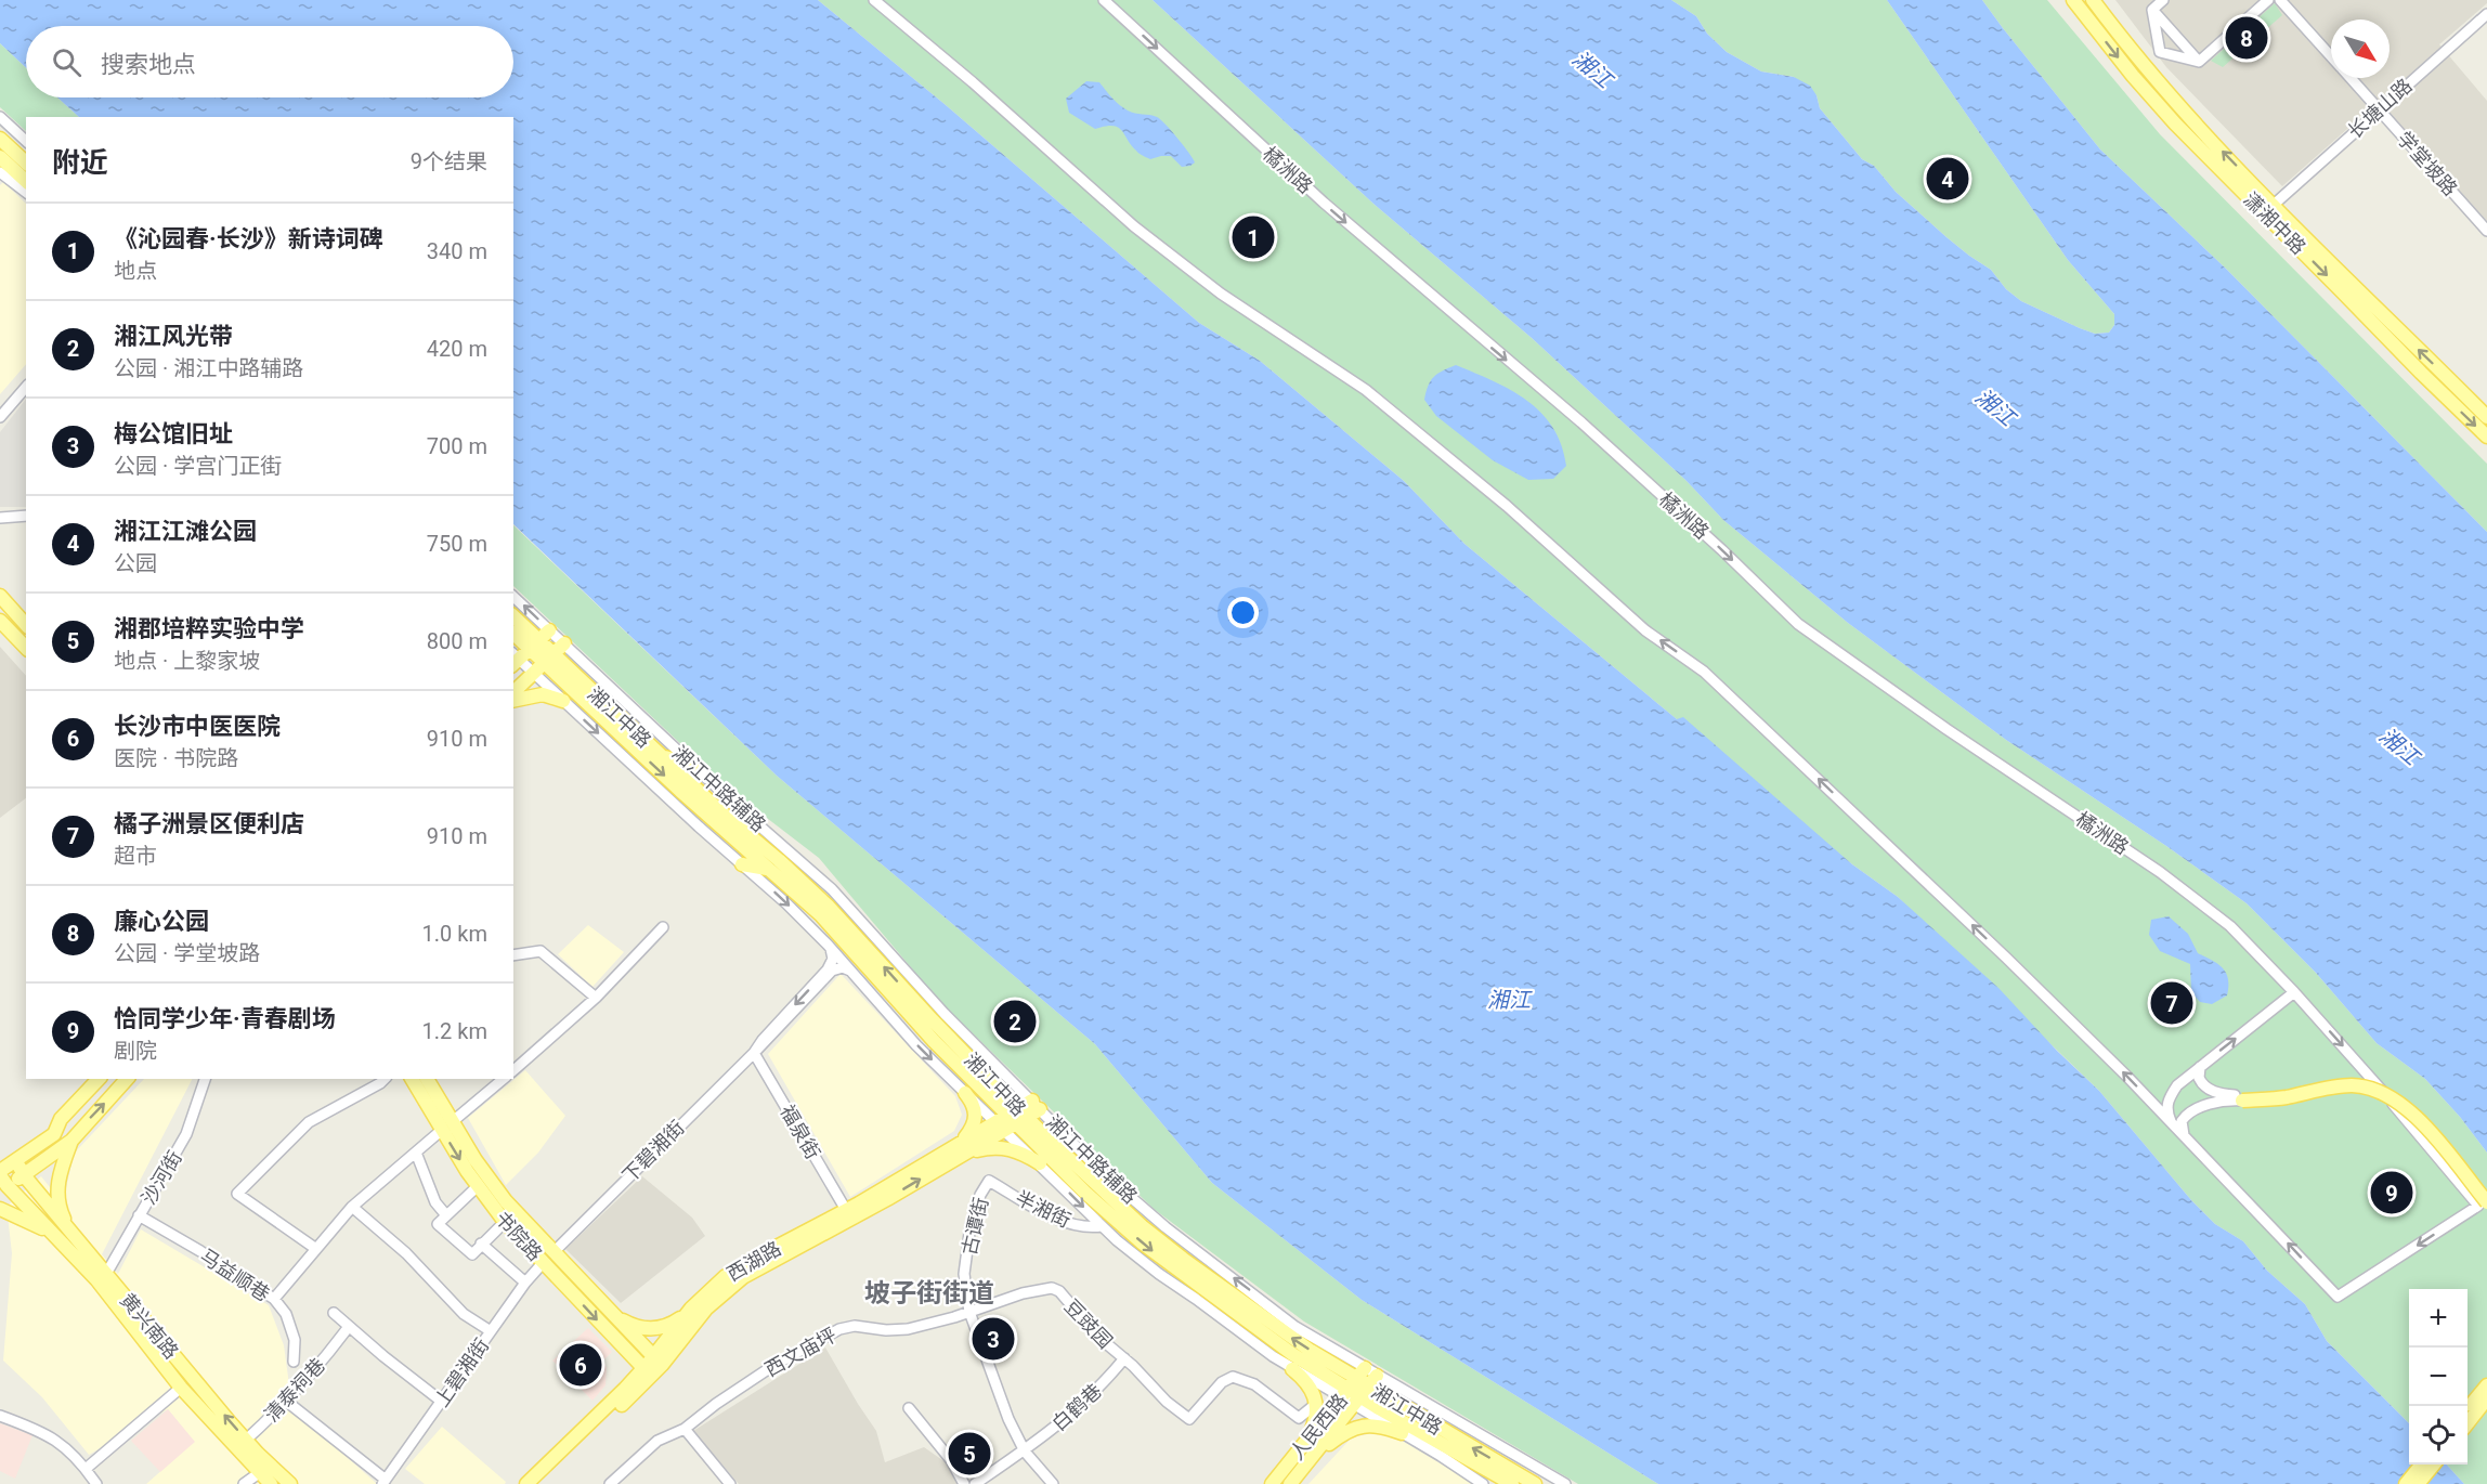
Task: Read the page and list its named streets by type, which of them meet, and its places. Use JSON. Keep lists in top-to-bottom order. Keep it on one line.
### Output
{"streets":{"main road":["潇湘中路","湘江中路","书院路","西湖路","黄兴南路","人民西路"],"street":["长塘山路","学堂坡路","橘洲路","湘江中路辅路","福泉街","下碧湘街","沙河街","半湘街","古谭街","马益顺巷","豆豉园","西文庙坪","上碧湘街","清泰祠巷","白鹤巷"]},"crossings":[["长塘山路","学堂坡路"],["长塘山路","潇湘中路"],["湘江中路","湘江中路辅路"],["湘江中路","西湖路"],["湘江中路","人民西路"],["湘江中路辅路","下碧湘街"],["湘江中路辅路","半湘街"],["湘江中路辅路","西湖路"],["湘江中路辅路","人民西路"],["福泉街","下碧湘街"],["福泉街","西湖路"],["下碧湘街","书院路"],["沙河街","马益顺巷"],["沙河街","黄兴南路"],["半湘街","古谭街"],["古谭街","豆豉园"],["古谭街","西文庙坪"],["古谭街","白鹤巷"],["书院路","西湖路"],["书院路","上碧湘街"],["豆豉园","西文庙坪"],["豆豉园","白鹤巷"],["黄兴南路","清泰祠巷"]],"districts":["坡子街街道"],"water":["湘江"],"north":"bottom right","page":{"pins":["8","4","1","7","2","9","3","6","5"],"search":"搜索地点","heading":["附近","9个结果"],"list":[{"mark":"1","name":"《沁园春·长沙》新诗词碑","note":"地点","value":"340 m"},{"mark":"2","name":"湘江风光带","note":"公园 · 湘江中路辅路","value":"420 m"},{"mark":"3","name":"梅公馆旧址","note":"公园 · 学宫门正街","value":"700 m"},{"mark":"4","name":"湘江江滩公园","note":"公园","value":"750 m"},{"mark":"5","name":"湘郡培粹实验中学","note":"地点 · 上黎家坡","value":"800 m"},{"mark":"6","name":"长沙市中医医院","note":"医院 · 书院路","value":"910 m"},{"mark":"7","name":"橘子洲景区便利店","note":"超市","value":"910 m"},{"mark":"8","name":"廉心公园","note":"公园 · 学堂坡路","value":"1.0 km"},{"mark":"9","name":"恰同学少年·青春剧场","note":"剧院","value":"1.2 km"}],"map_buttons":["+","−"]}}
